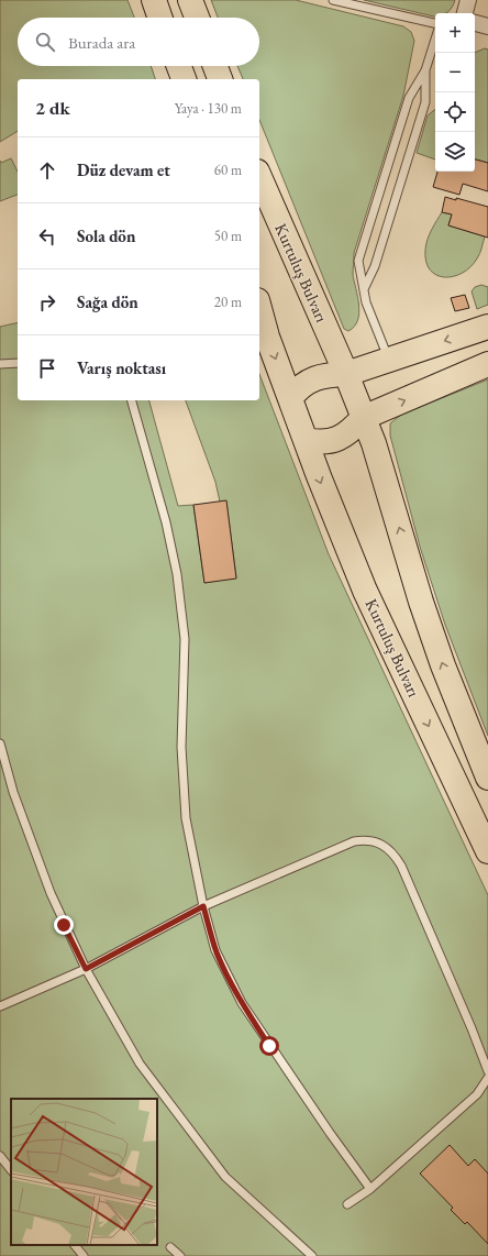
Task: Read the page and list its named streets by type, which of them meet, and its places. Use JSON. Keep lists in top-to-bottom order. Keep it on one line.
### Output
{"streets":{"main road":["Kurtuluş Bulvarı"]},"page":{"map_buttons":["+","−"],"search":"Burada ara","heading":["2 dk","Yaya · 130 m"],"list":[["Düz devam et","60 m"],["Sola dön","50 m"],["Sağa dön","20 m"],"Varış noktası"]}}
